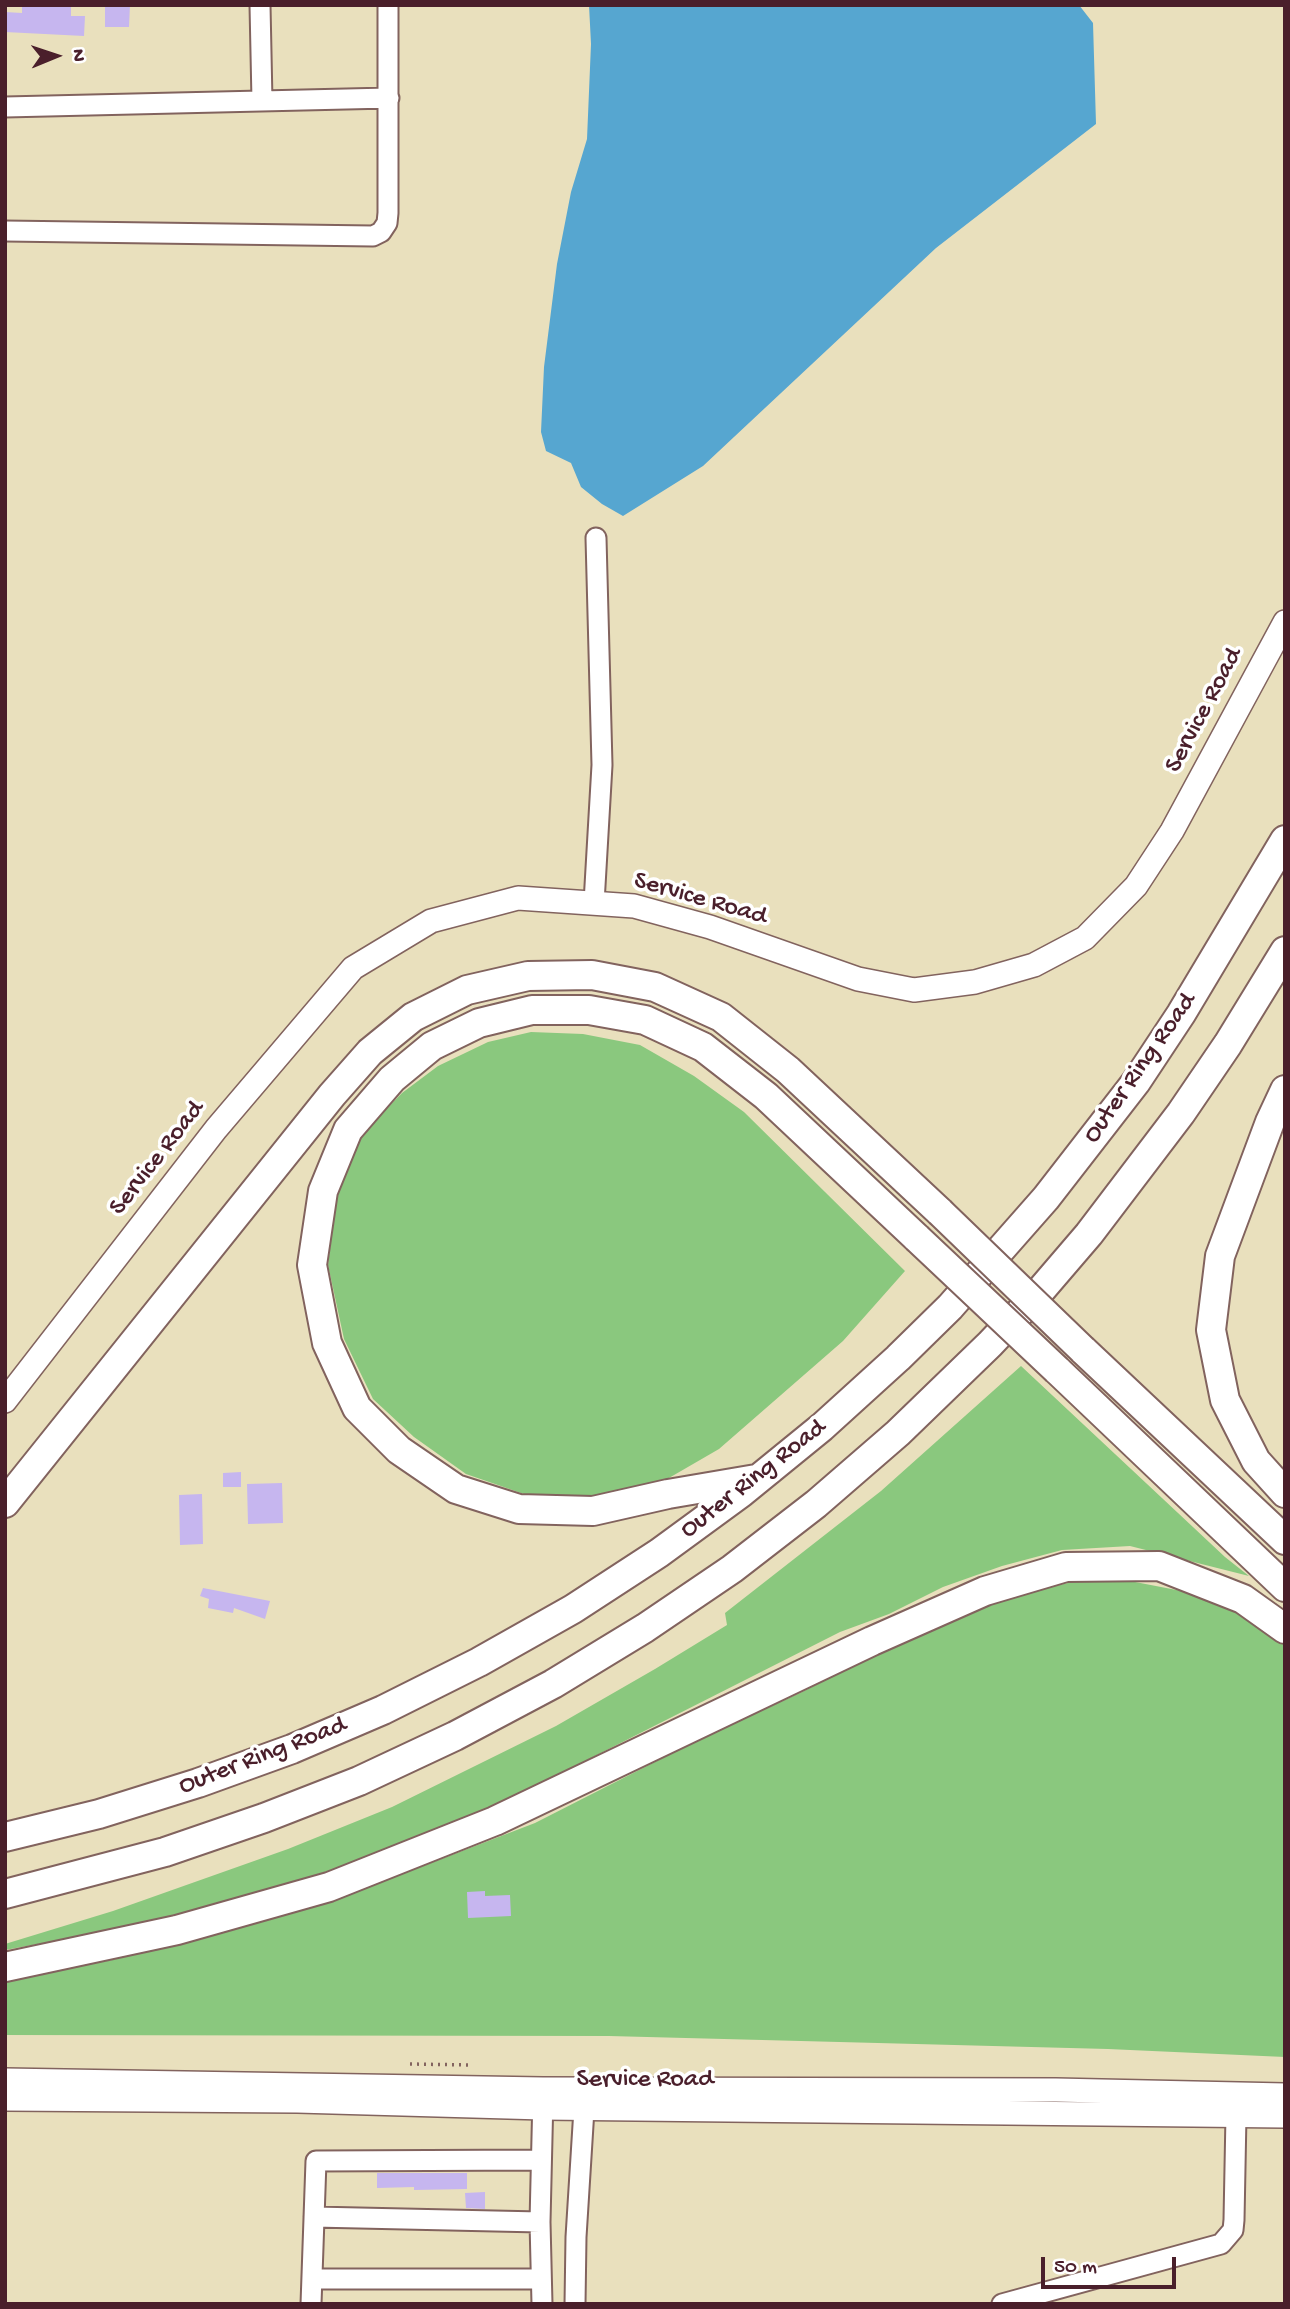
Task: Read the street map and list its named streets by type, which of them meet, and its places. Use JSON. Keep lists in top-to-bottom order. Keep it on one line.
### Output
{"streets":{"highway":["Outer Ring Road"],"main road":["Service Road"]},"scale_bar":"50 m","north":"right"}
